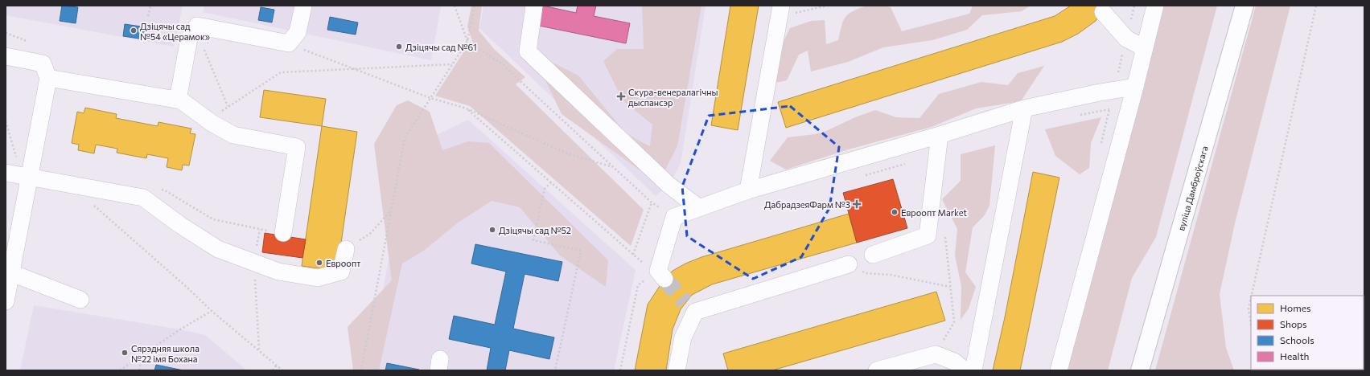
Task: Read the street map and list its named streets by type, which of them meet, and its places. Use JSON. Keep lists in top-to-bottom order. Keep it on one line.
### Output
{"streets":{"main road":["вуліца Дамброўскага"]},"places":{"other":["Дзіцячы сад №54 «Церамок»","Дзіцячы сад №61","Евроопт Market","Дзіцячы сад №52","Евроопт","Сярэдняя школа №22 імя Бохана"],"health":["Скура-венералагічны дыспансэр","ДабрадзеяФарм №3"]},"legend":["Homes","Shops","Schools","Health"]}
